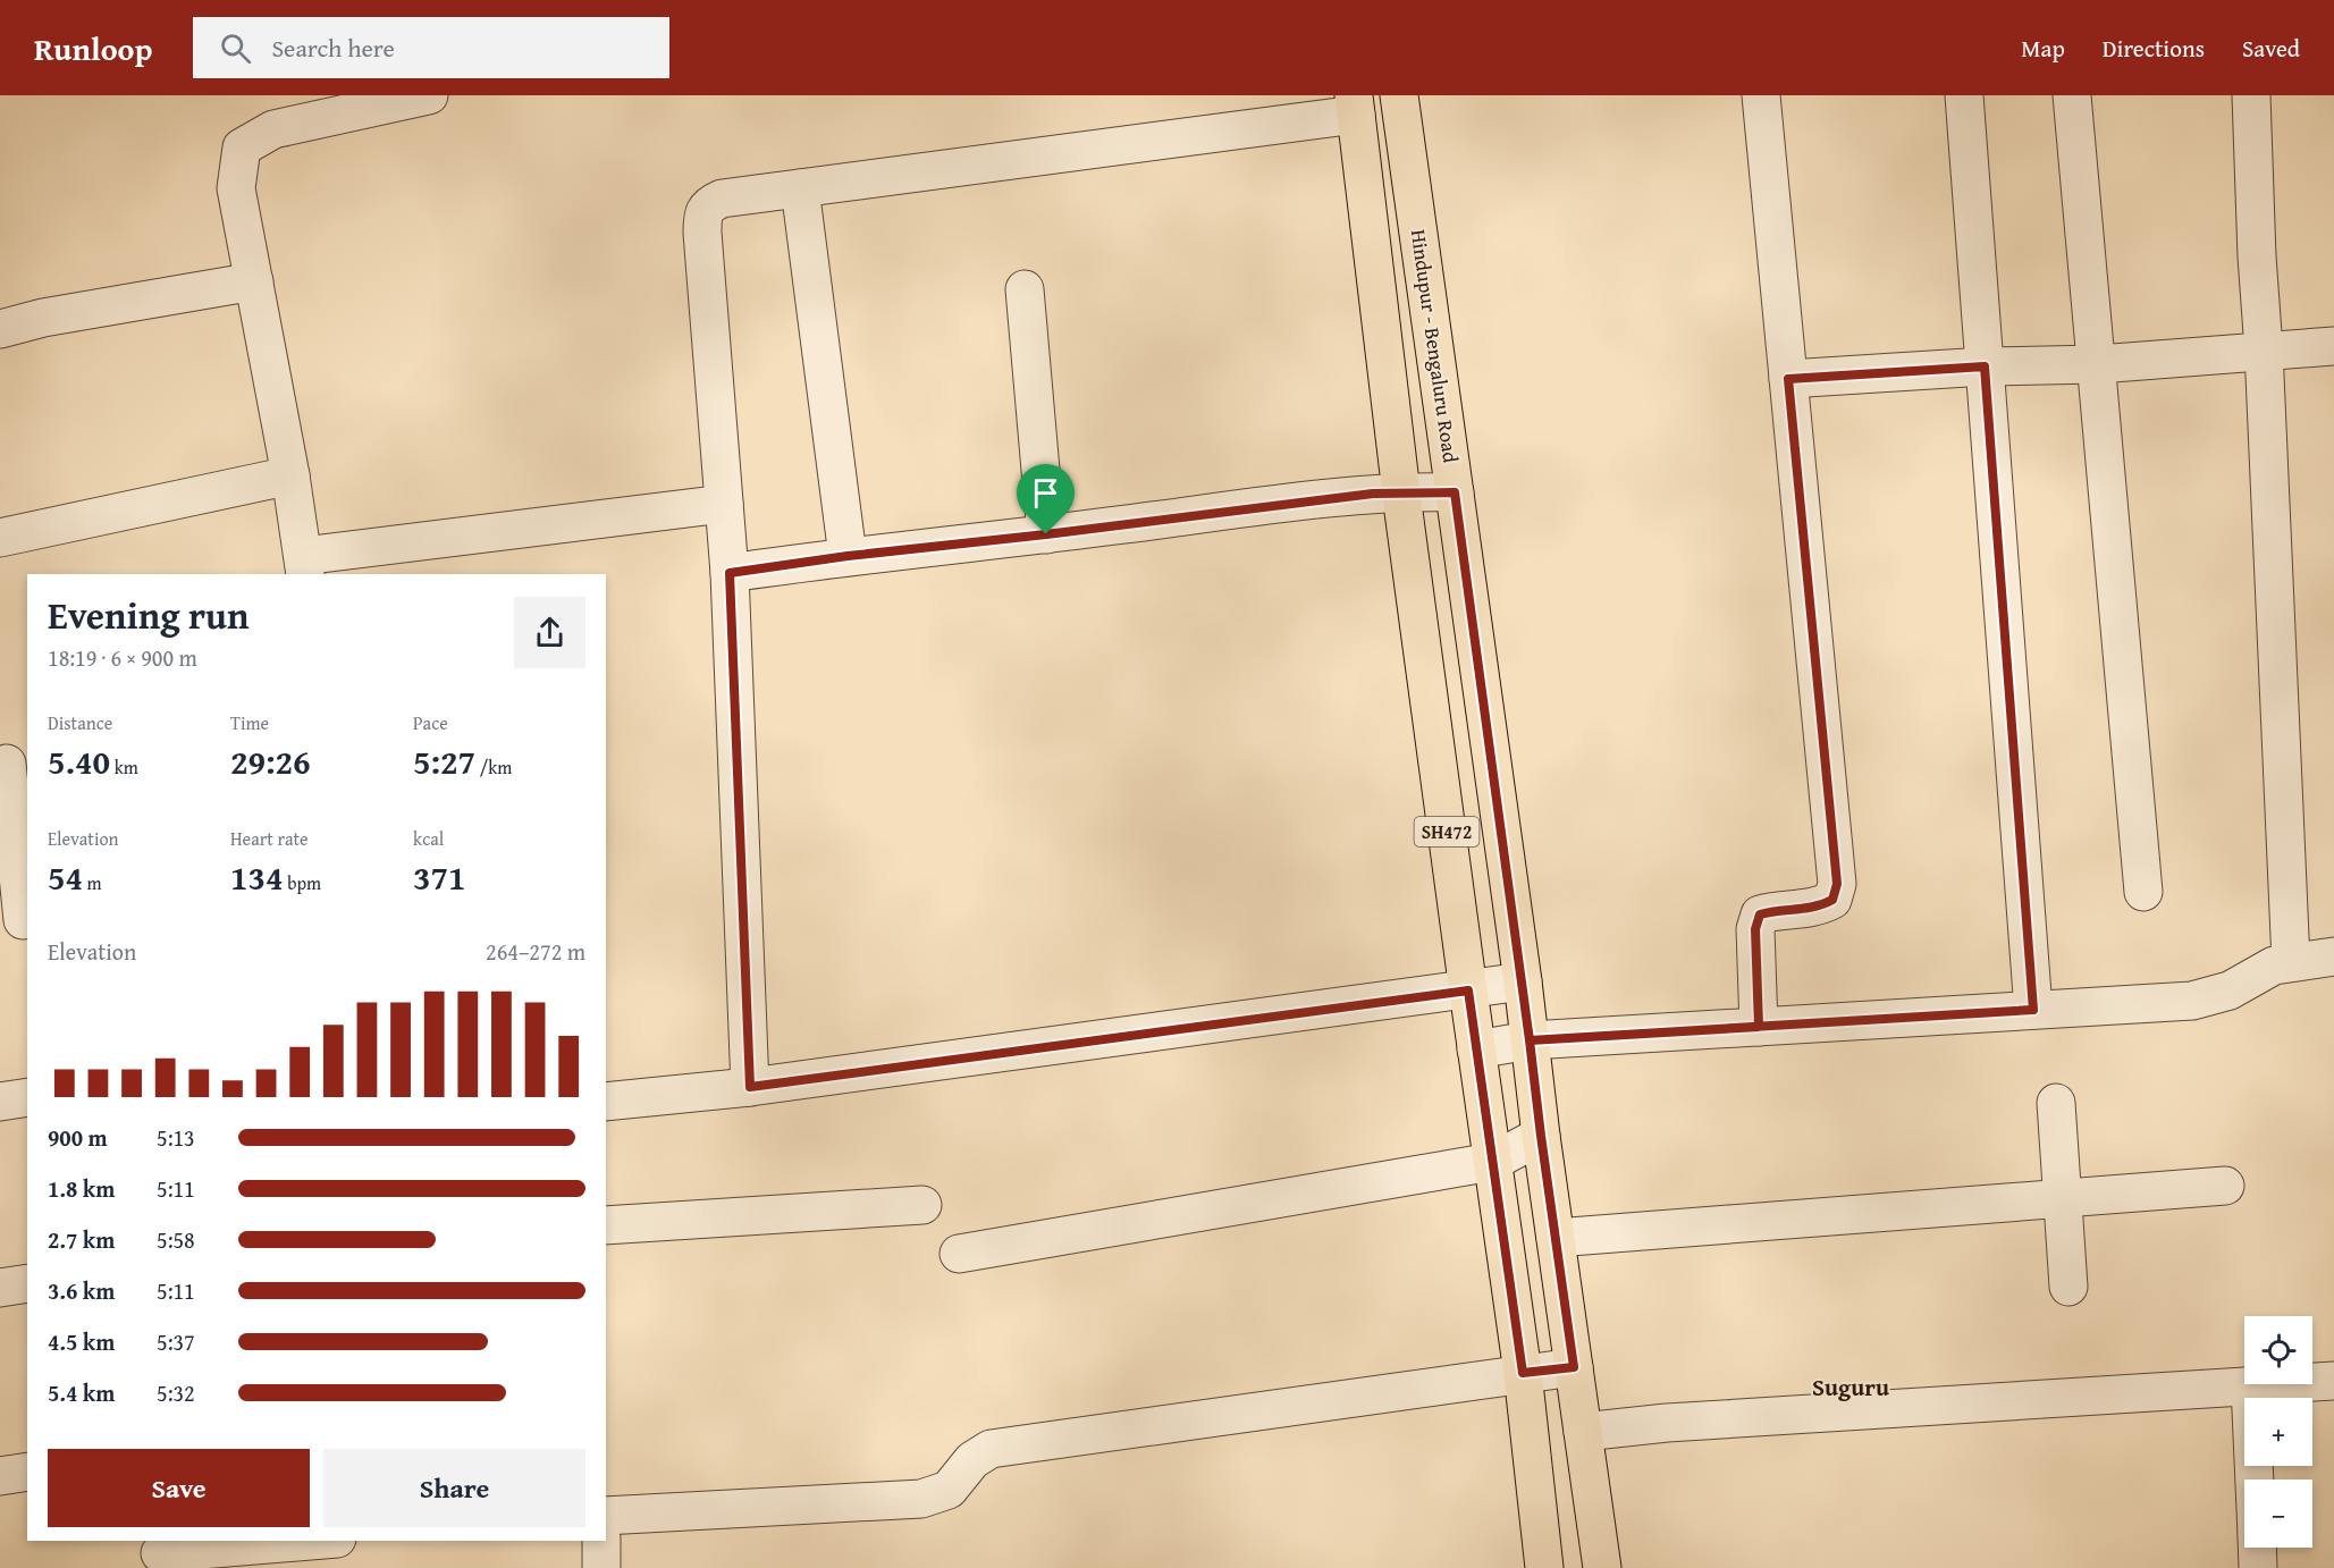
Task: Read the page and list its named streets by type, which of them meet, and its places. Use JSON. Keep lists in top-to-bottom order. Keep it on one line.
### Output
{"streets":{"main road":["Hindupur - Bengaluru Road","SH472"]},"districts":["Suguru"],"page":{"header":"Runloop","search":"Search here","nav":["Map","Directions","Saved"],"heading":["Evening run","18:19 · 6 × 900 m"],"stats":[["Distance","5.40 km"],["Time","29:26"],["Pace","5:27 /km"],["Elevation","54 m"],["Heart rate","134 bpm"],["kcal","371"]],"chart":["Elevation","264–272 m"],"list":[{"name":"900 m","note":"5:13"},{"name":"1.8 km","note":"5:11"},{"name":"2.7 km","note":"5:58"},{"name":"3.6 km","note":"5:11"},{"name":"4.5 km","note":"5:37"},{"name":"5.4 km","note":"5:32"}],"map_buttons":["+","−"],"buttons":["Save","Share"]}}
